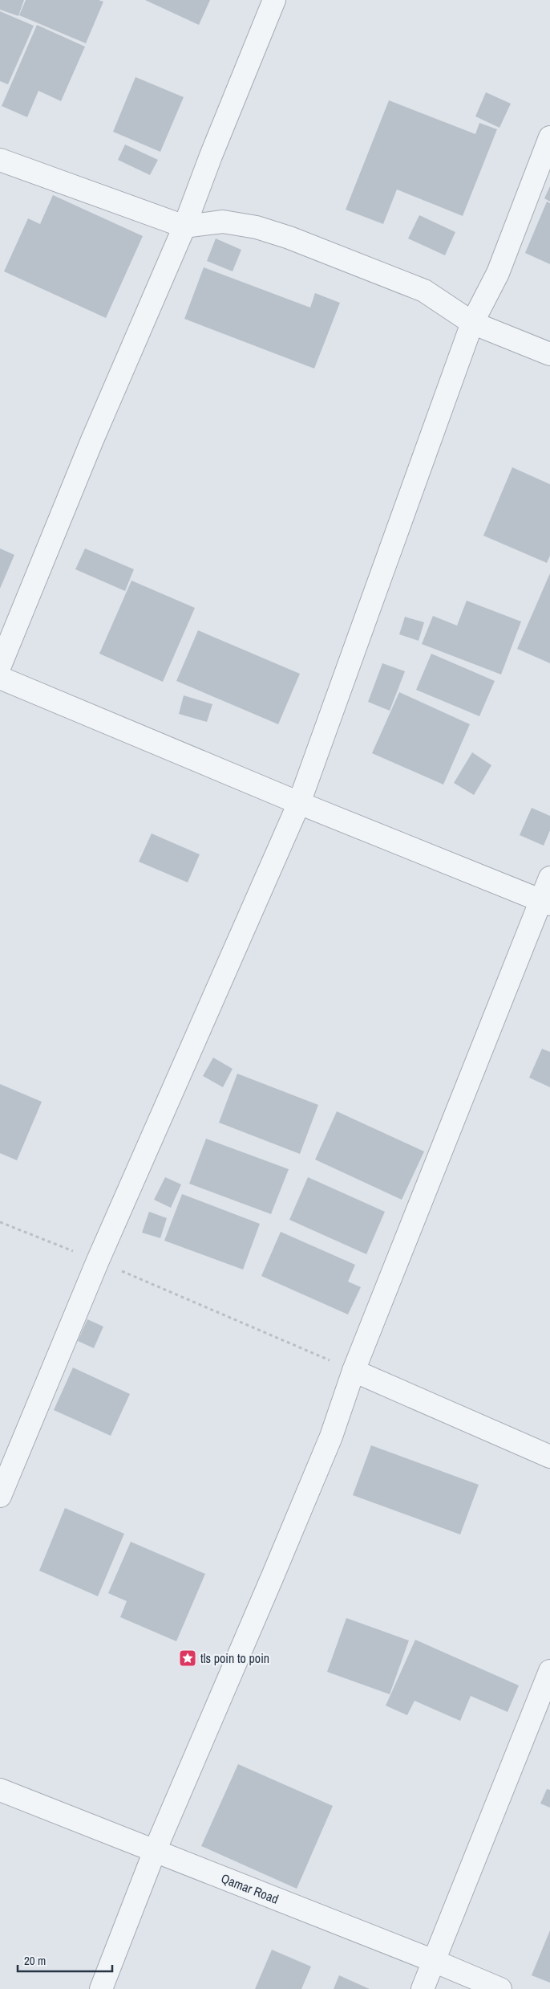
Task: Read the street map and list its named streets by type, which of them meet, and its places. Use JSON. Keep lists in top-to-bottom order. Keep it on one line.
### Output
{"streets":{"street":["Qamar Road"]},"places":{"place":["tls poin to poin"]},"scale_bar":"20 m"}
